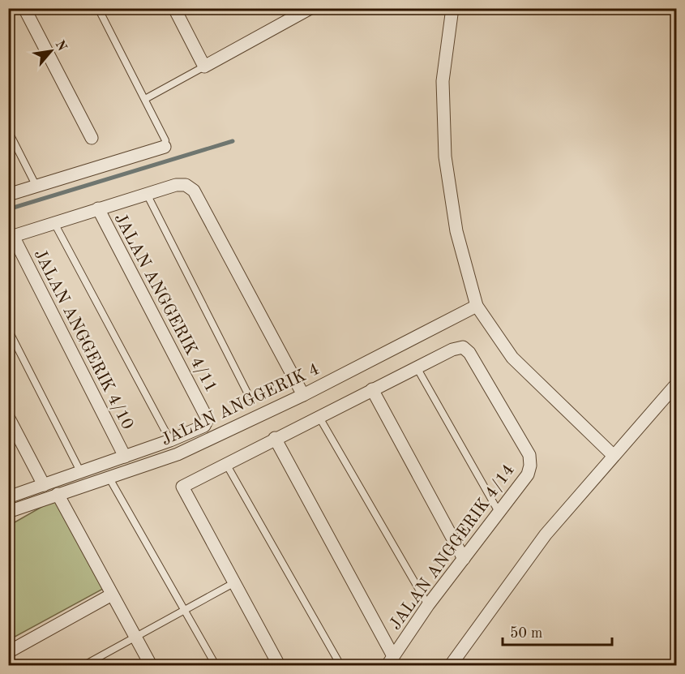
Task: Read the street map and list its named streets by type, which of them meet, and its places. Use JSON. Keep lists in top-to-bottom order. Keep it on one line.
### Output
{"streets":{"street":["JALAN ANGGERIK 4/11","JALAN ANGGERIK 4/10","JALAN ANGGERIK 4","JALAN ANGGERIK 4/14"]},"scale_bar":"50 m","north":"top right"}
